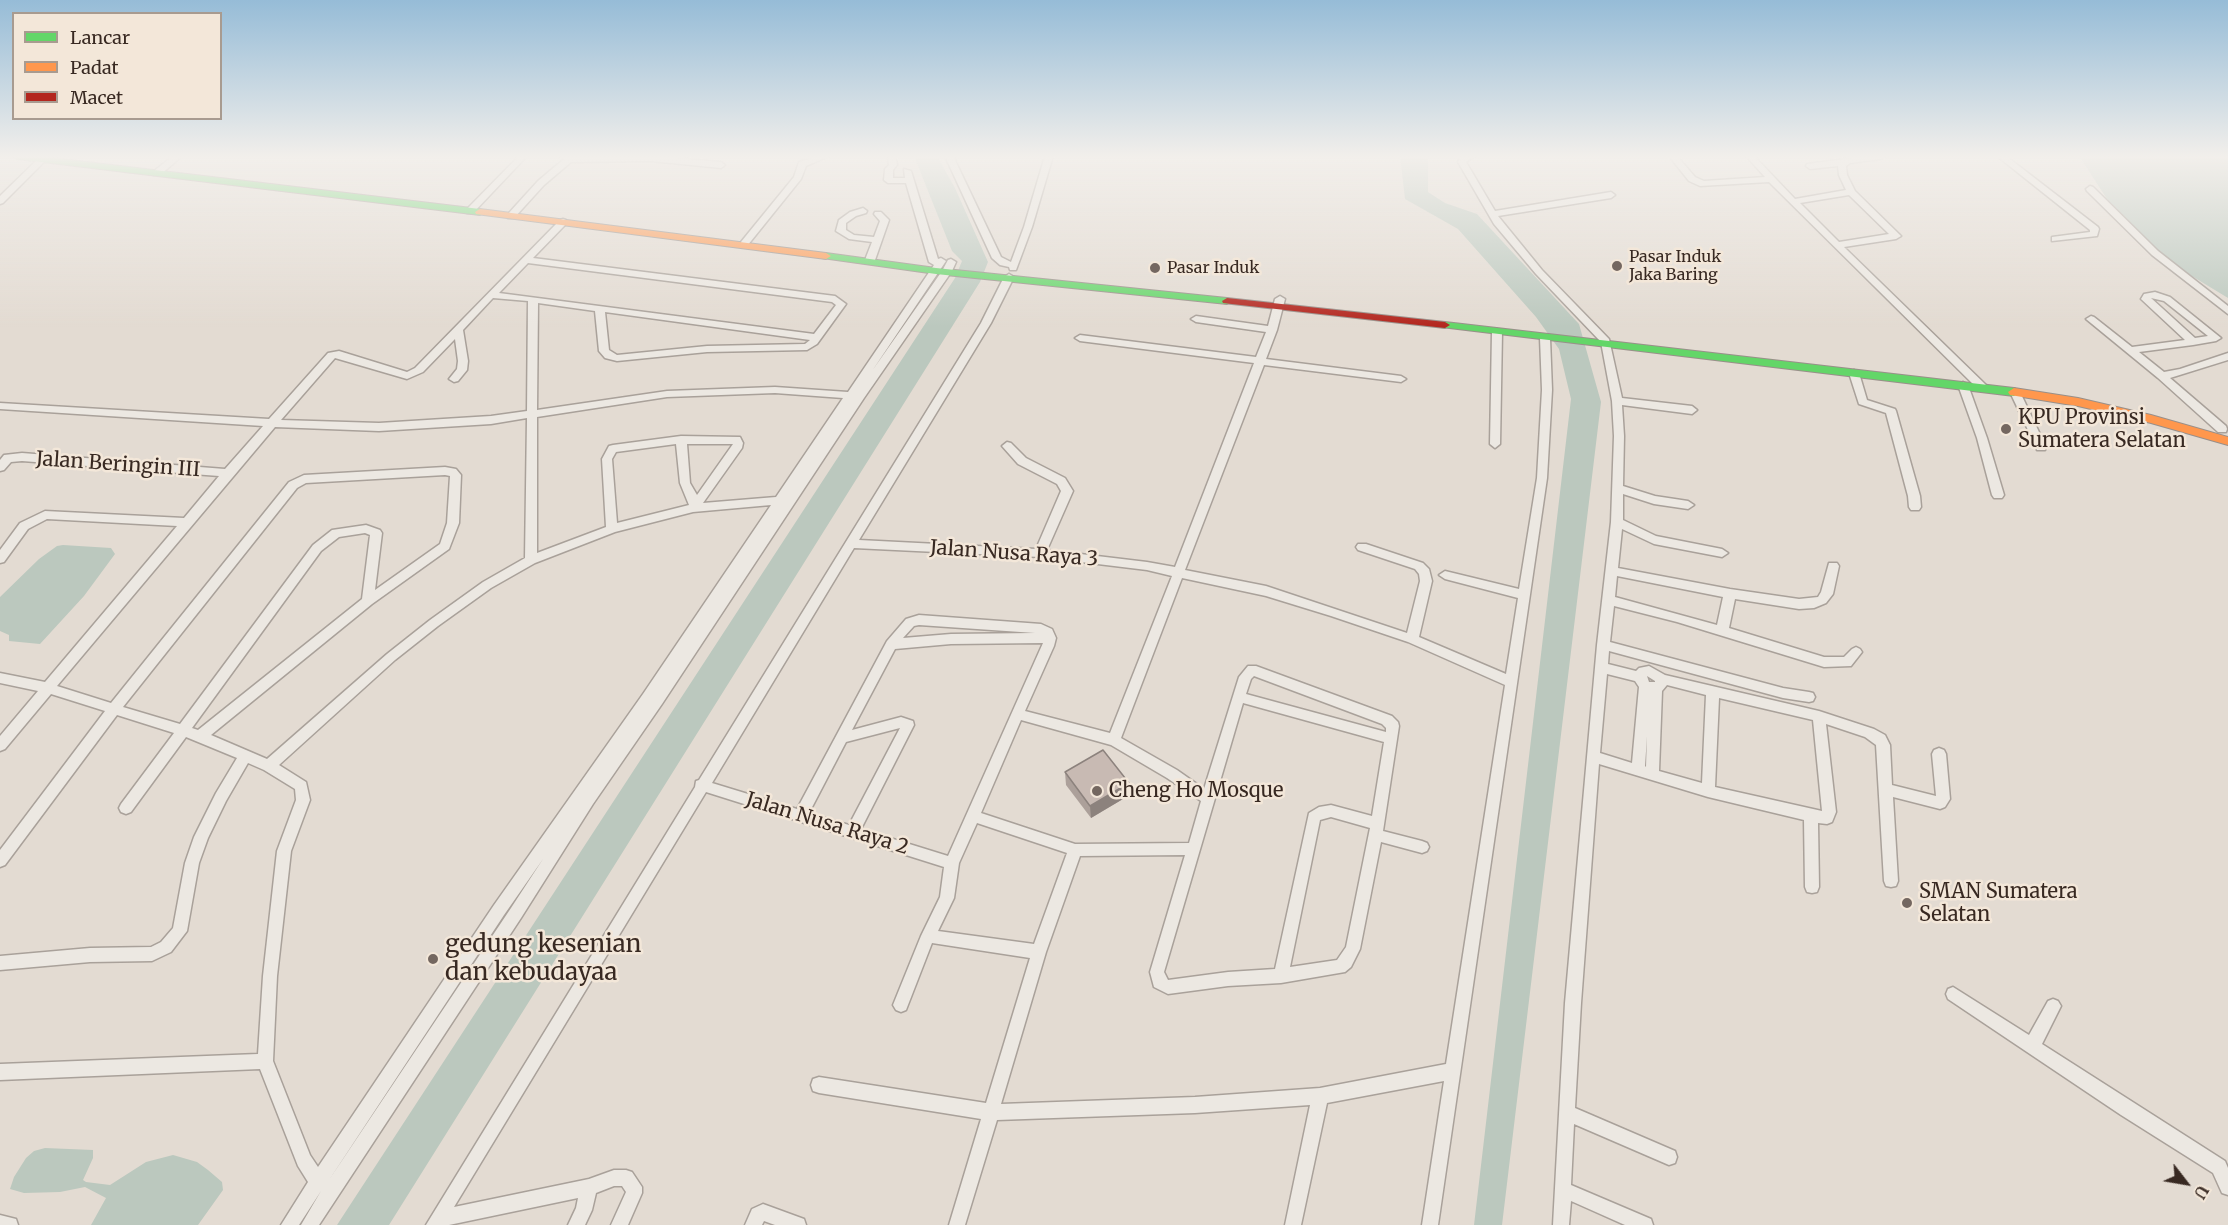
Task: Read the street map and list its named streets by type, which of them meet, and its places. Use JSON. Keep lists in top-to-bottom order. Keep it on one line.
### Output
{"streets":{"street":["Jalan Beringin III","Jalan Nusa Raya 3","Jalan Nusa Raya 2"]},"places":["Pasar Induk Jaka Baring","Pasar Induk","KPU Provinsi Sumatera Selatan","Cheng Ho Mosque","SMAN Sumatera Selatan","gedung kesenian dan kebudayaa"],"legend":["Lancar","Padat","Macet"],"north":"bottom right"}
